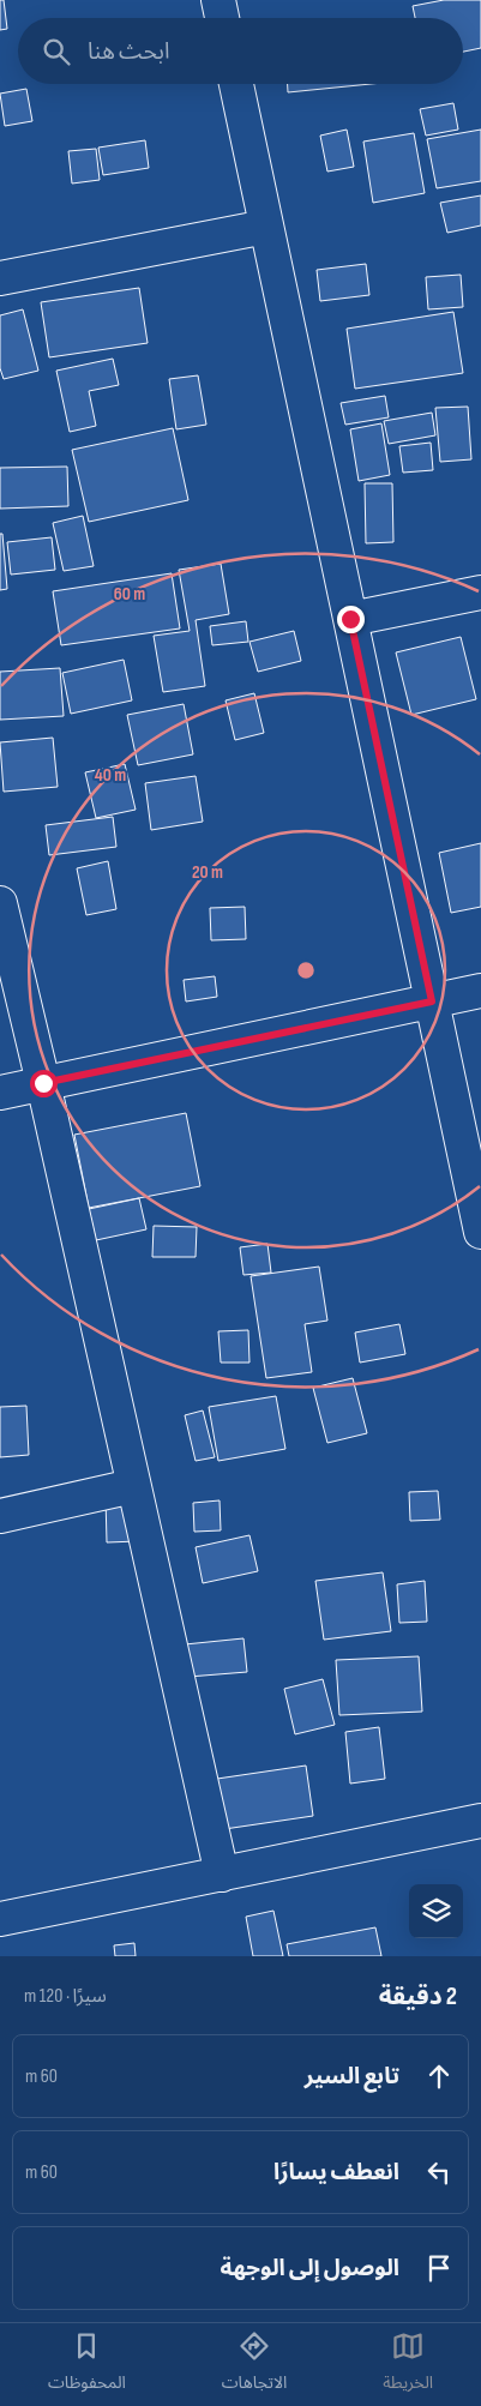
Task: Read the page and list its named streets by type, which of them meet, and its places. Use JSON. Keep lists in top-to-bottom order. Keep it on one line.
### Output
{"page":{"search":"ابحث هنا","heading":["2 دقيقة","سيرًا · 120 m"],"list":[["تابع السير","60 m"],["انعطف يسارًا","60 m"],"الوصول إلى الوجهة"],"nav":["الخريطة","الاتجاهات","المحفوظات"]},"rings":["60 m","40 m","20 m"]}
